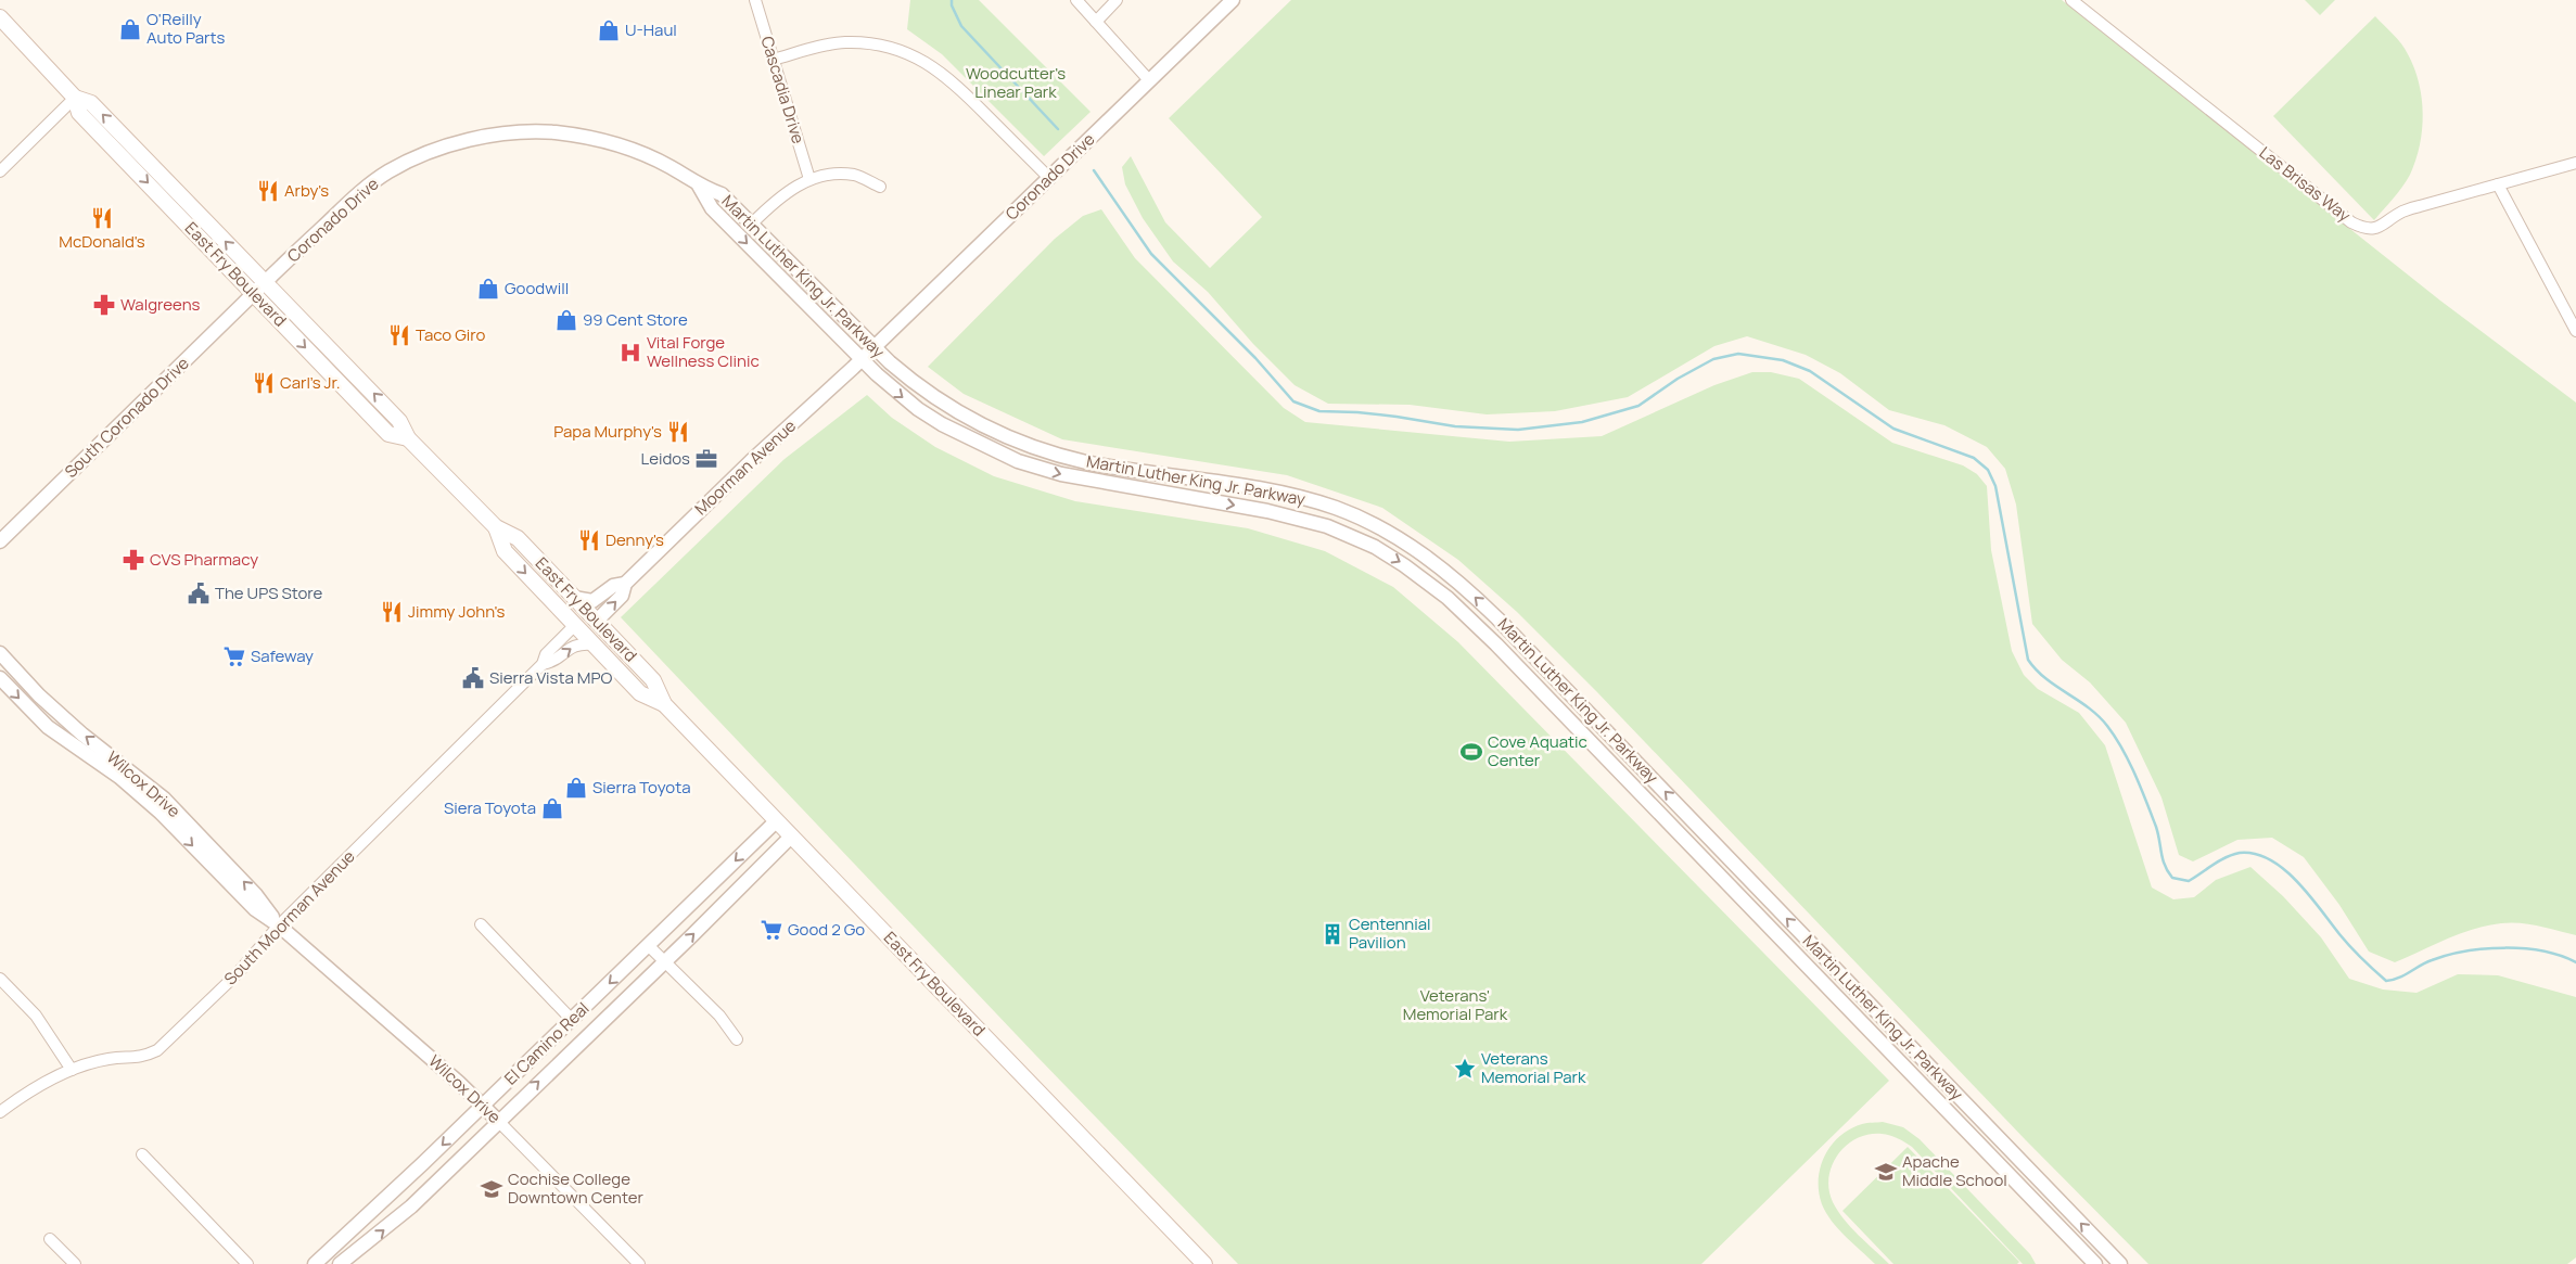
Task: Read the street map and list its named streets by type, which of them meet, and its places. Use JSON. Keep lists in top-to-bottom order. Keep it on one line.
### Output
{"streets":{"main road":["East Fry Boulevard"],"street":["Cascadia Drive","Coronado Drive","Las Brisas Way","Martin Luther King Jr. Parkway","South Coronado Drive","Moorman Avenue","Wilcox Drive","South Moorman Avenue","El Camino Real"]},"crossings":[["Coronado Drive","East Fry Boulevard"],["Coronado Drive","Martin Luther King Jr. Parkway"],["Coronado Drive","South Coronado Drive"],["Coronado Drive","Moorman Avenue"],["East Fry Boulevard","South Coronado Drive"],["East Fry Boulevard","Moorman Avenue"],["East Fry Boulevard","South Moorman Avenue"],["East Fry Boulevard","El Camino Real"],["Martin Luther King Jr. Parkway","Moorman Avenue"],["Wilcox Drive","South Moorman Avenue"],["Wilcox Drive","El Camino Real"]],"parks":["Woodcutter's Linear Park","Veterans' Memorial Park"],"places":{"shop":["O'Reilly Auto Parts","U-Haul","Goodwill","99 Cent Store","Sierra Toyota","Siera Toyota"],"restaurant":["Arby's","McDonald's","Taco Giro","Carl's Jr.","Papa Murphy's","Denny's","Jimmy John's"],"pharmacy":["Walgreens","CVS Pharmacy"],"hospital":["Vital Forge Wellness Clinic"],"office":["Leidos"],"public building":["The UPS Store","Sierra Vista MPO"],"supermarket":["Safeway","Good 2 Go"],"sports":["Cove Aquatic Center"],"building":["Centennial Pavilion"],"place":["Veterans Memorial Park"],"school or university":["Apache Middle School","Cochise College Downtown Center"]}}
